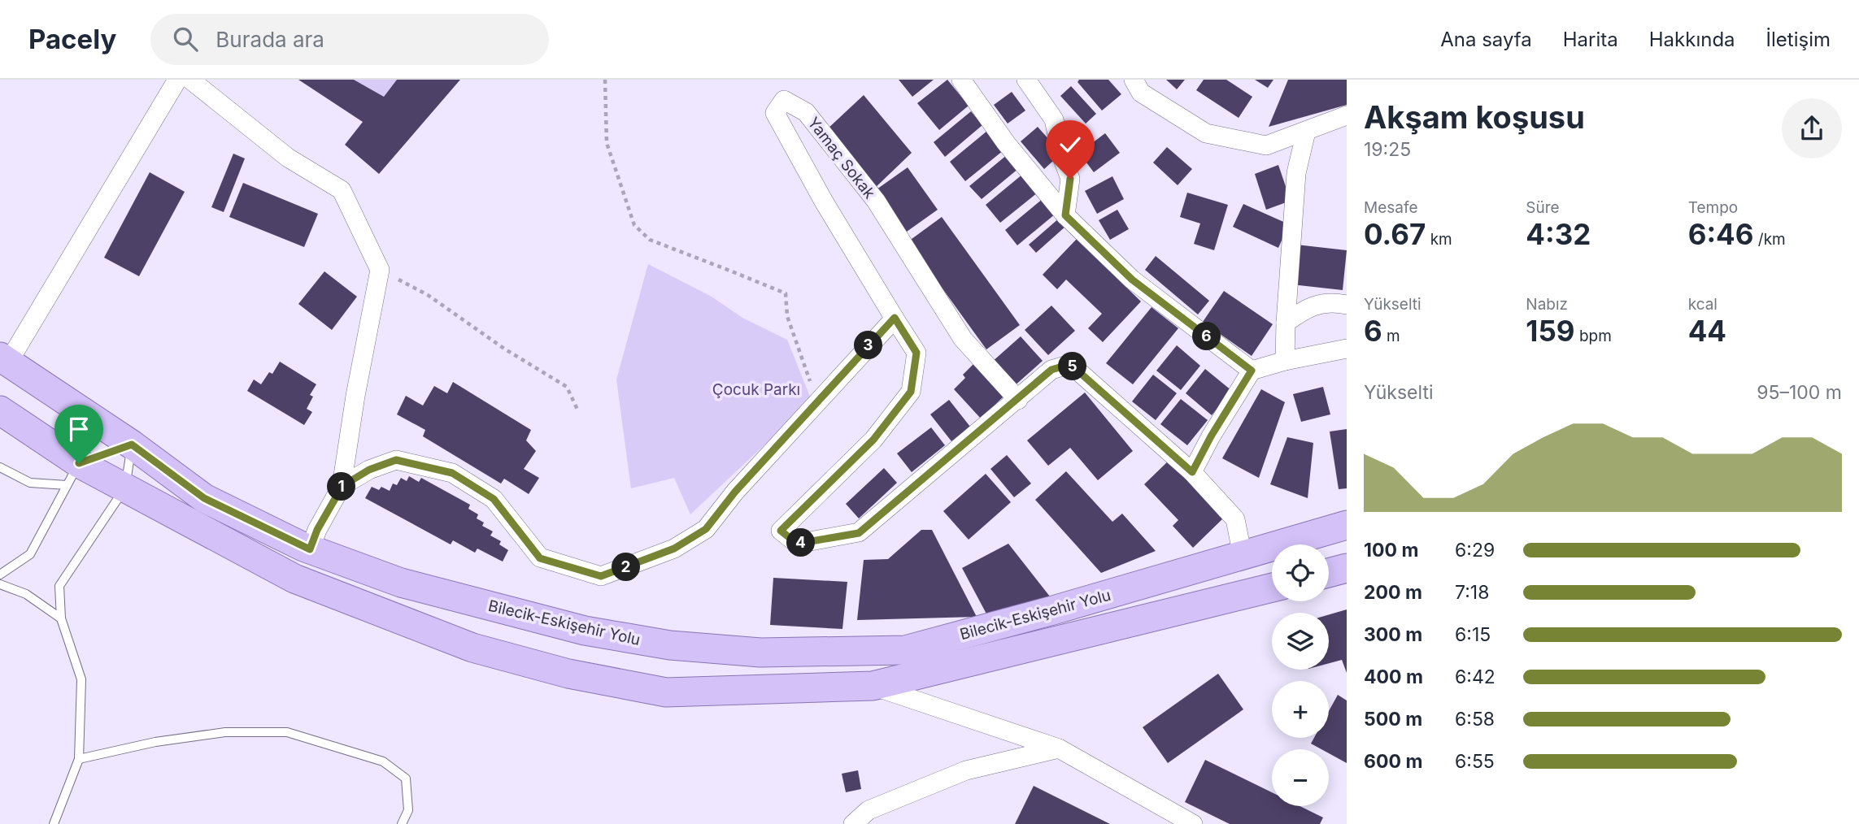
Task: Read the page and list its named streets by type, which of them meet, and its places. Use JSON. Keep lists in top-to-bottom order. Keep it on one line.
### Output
{"streets":{"main road":["Bilecik-Eskişehir Yolu"],"street":["Yamaç Sokak"]},"parks":["Çocuk Parkı"],"page":{"header":"Pacely","search":"Burada ara","nav":["Ana sayfa","Harita","Hakkında","İletişim"],"heading":["Akşam koşusu","19:25"],"stats":[["Mesafe","0.67 km"],["Süre","4:32"],["Tempo","6:46 /km"],["Yükselti","6 m"],["Nabız","159 bpm"],["kcal","44"]],"pins":["6","3","5","1","4","2"],"chart":["Yükselti","95–100 m"],"list":[{"name":"100 m","note":"6:29"},{"name":"200 m","note":"7:18"},{"name":"300 m","note":"6:15"},{"name":"400 m","note":"6:42"},{"name":"500 m","note":"6:58"},{"name":"600 m","note":"6:55"}],"map_buttons":["+","−"]}}
